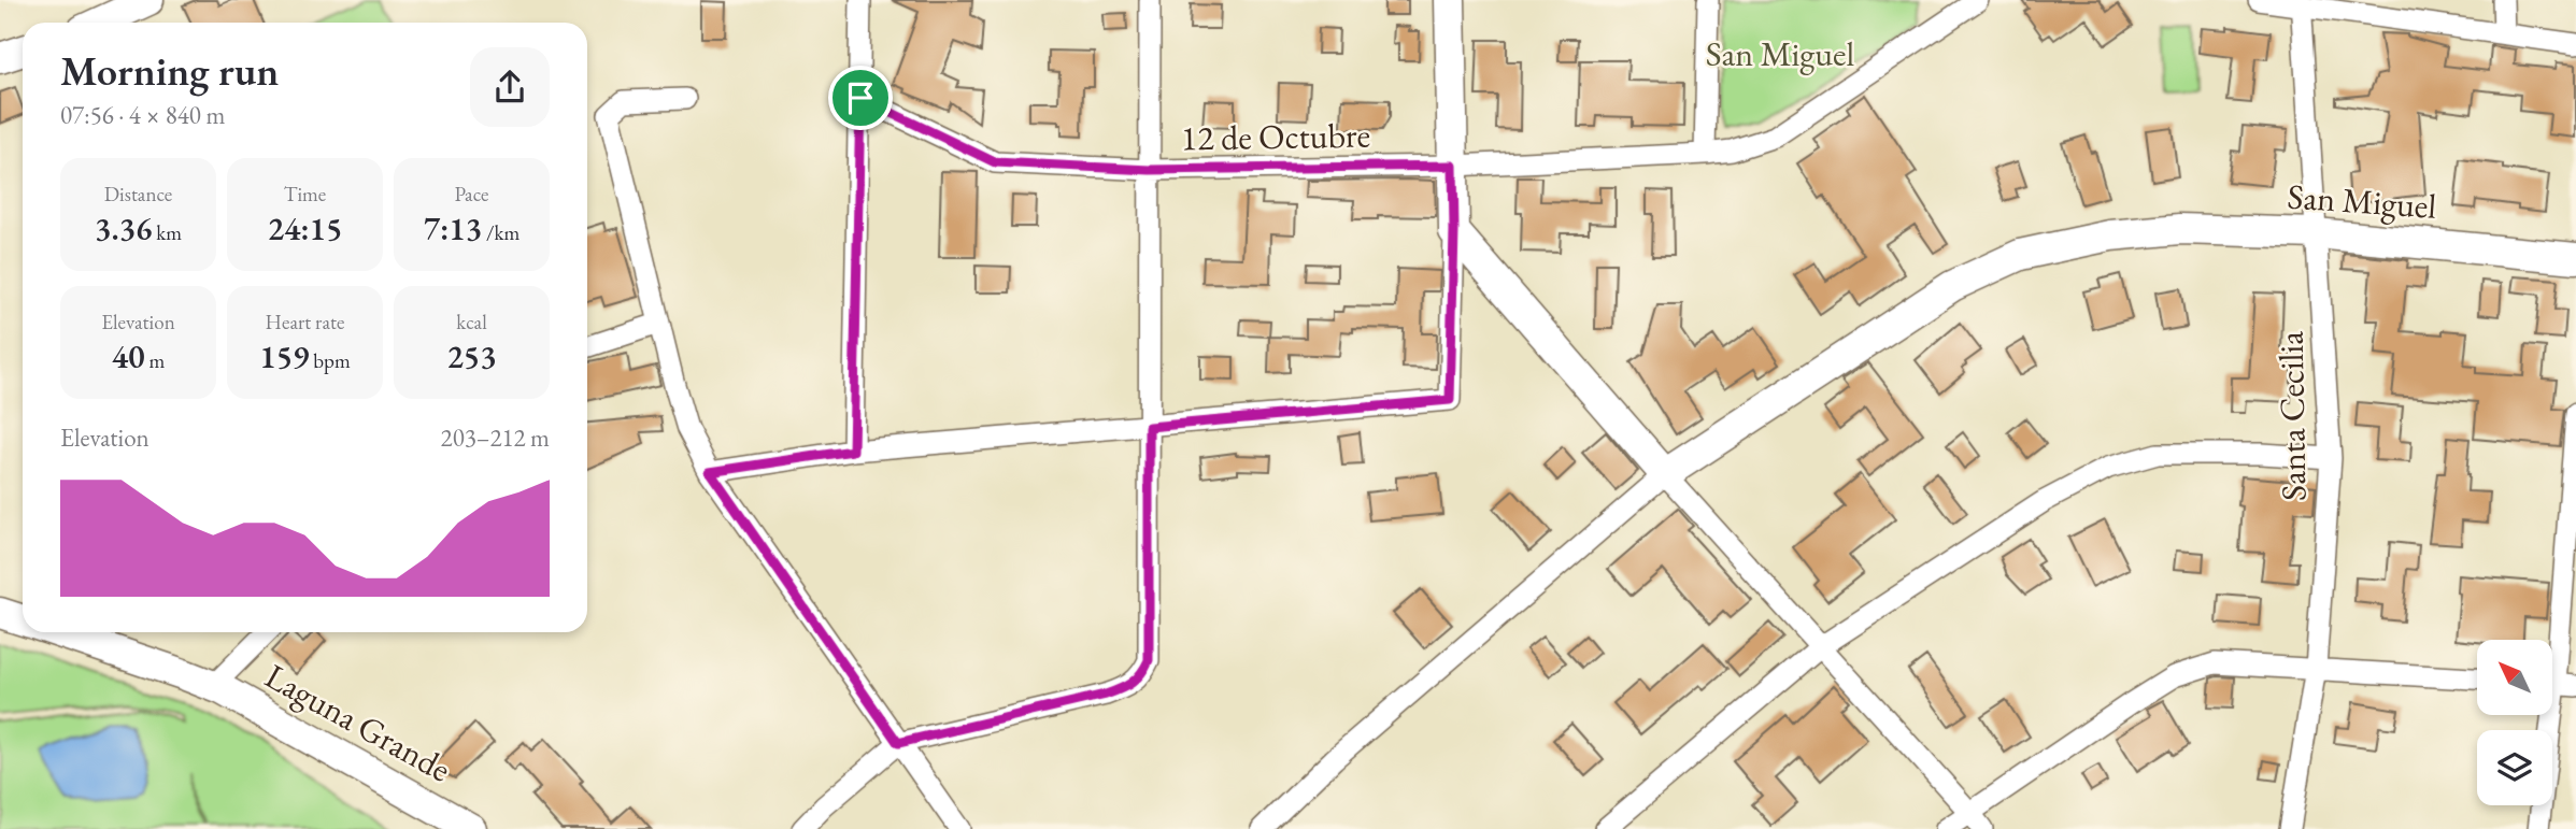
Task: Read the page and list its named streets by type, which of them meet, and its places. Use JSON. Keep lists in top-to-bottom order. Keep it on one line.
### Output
{"streets":{"street":["12 de Octubre","San Miguel","Santa Cecilia","Laguna Grande"]},"crossings":[["San Miguel","Santa Cecilia"]],"parks":["San Miguel"],"north":"top left","page":{"heading":["Morning run","07:56 · 4 × 840 m"],"stats":[["Distance","3.36 km"],["Time","24:15"],["Pace","7:13 /km"],["Elevation","40 m"],["Heart rate","159 bpm"],["kcal","253"]],"chart":["Elevation","203–212 m"]}}
